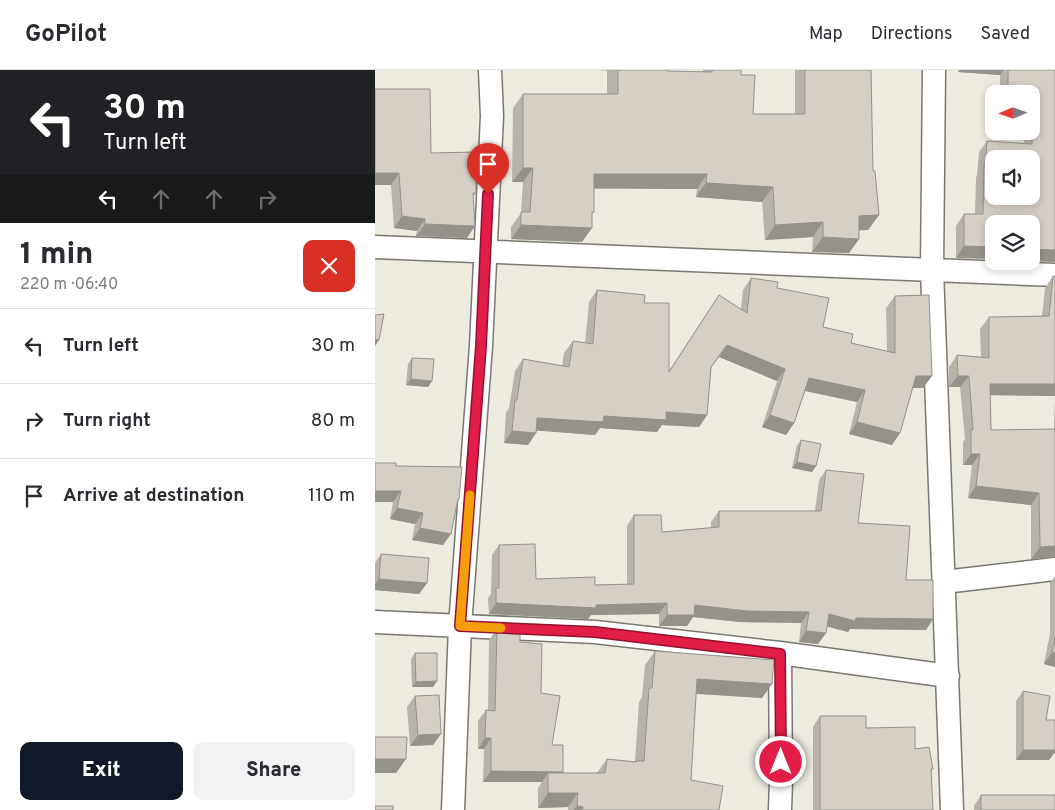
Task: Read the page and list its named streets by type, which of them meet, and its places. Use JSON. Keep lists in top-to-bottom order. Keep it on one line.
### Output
{"north":"left","page":{"header":"GoPilot","nav":["Map","Directions","Saved"],"turn":["30 m","Turn left"],"heading":["1 min","220 m · 06:40"],"list":[{"name":"Turn left","value":"30 m"},{"name":"Turn right","value":"80 m"},{"name":"Arrive at destination","value":"110 m"}],"buttons":["Exit","Share"]}}
